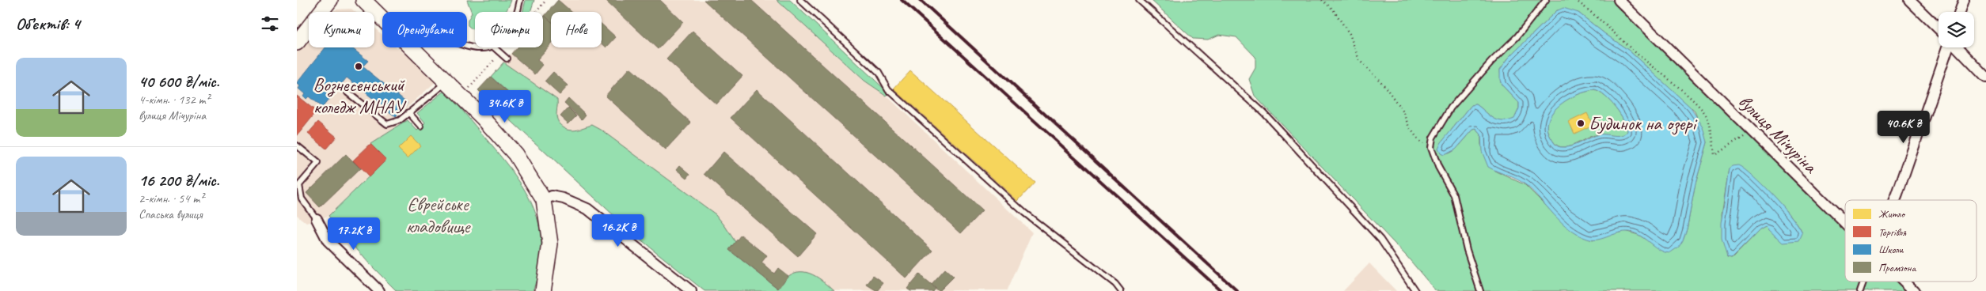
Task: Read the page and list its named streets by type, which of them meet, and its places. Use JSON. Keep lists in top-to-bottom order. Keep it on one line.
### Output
{"streets":{"street":["вулиця Мічуріна"]},"parks":["Єврейське кладовище"],"places":["Вознесенський коледж МНАУ","Будинок на озері"],"legend":["Житло","Торгівля","Школи","Промзона"],"page":{"heading":"Об’єктів: 4","chip":["Купити","Орендувати","Фільтри","Нове"],"list":[{"name":"40 600 ₴/міс.","note":"4-кімн. · 132 m² · вулиця Мічуріна"},{"name":"16 200 ₴/міс.","note":"2-кімн. · 54 m² · Спаська вулиця"}],"price":["34.6K ₴","40.6K ₴","16.2K ₴","17.2K ₴"]}}
